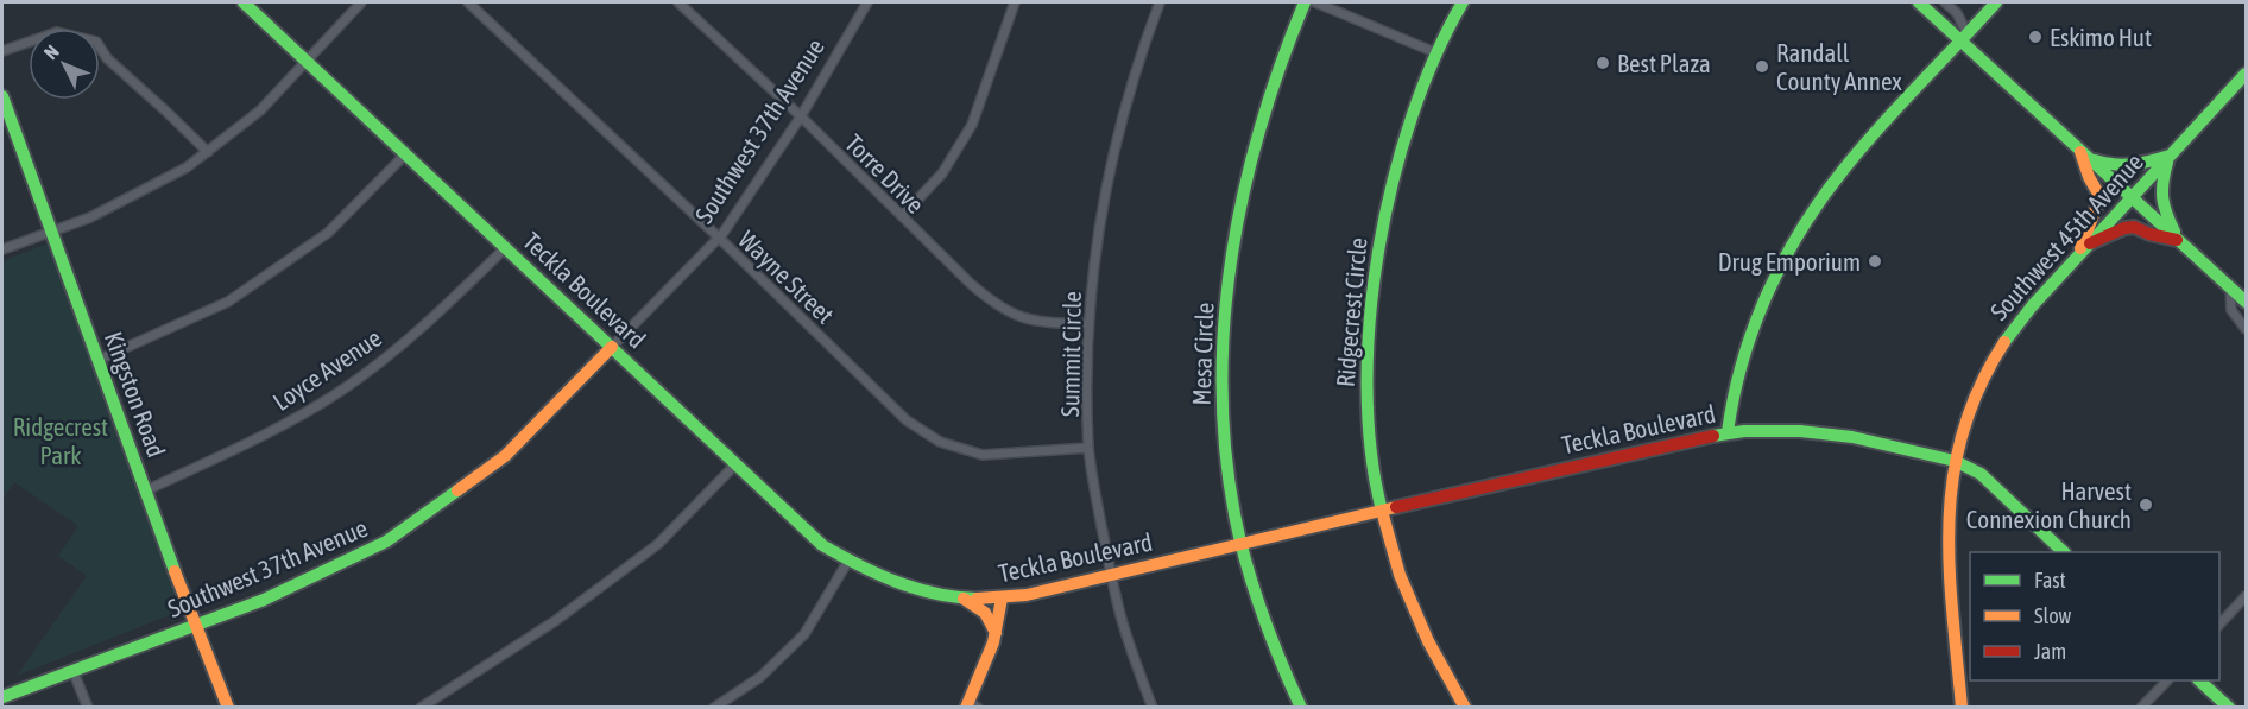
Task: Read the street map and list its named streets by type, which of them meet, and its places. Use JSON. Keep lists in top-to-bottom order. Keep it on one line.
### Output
{"streets":{"main road":["Southwest 37th Avenue","Southwest 45th Avenue","Teckla Boulevard","Ridgecrest Circle","Mesa Circle","Kingston Road"],"street":["Torre Drive","Wayne Street","Summit Circle","Loyce Avenue"]},"crossings":[["Southwest 37th Avenue","Torre Drive"],["Southwest 37th Avenue","Wayne Street"],["Southwest 37th Avenue","Teckla Boulevard"],["Southwest 37th Avenue","Kingston Road"],["Torre Drive","Summit Circle"],["Southwest 45th Avenue","Teckla Boulevard"],["Wayne Street","Summit Circle"],["Teckla Boulevard","Ridgecrest Circle"],["Teckla Boulevard","Summit Circle"],["Teckla Boulevard","Mesa Circle"],["Teckla Boulevard","Loyce Avenue"],["Loyce Avenue","Kingston Road"]],"parks":["Ridgecrest Park"],"places":["Eskimo Hut","Best Plaza","Randall County Annex","Drug Emporium","Harvest Connexion Church"],"legend":["Fast","Slow","Jam"],"north":"top left"}
